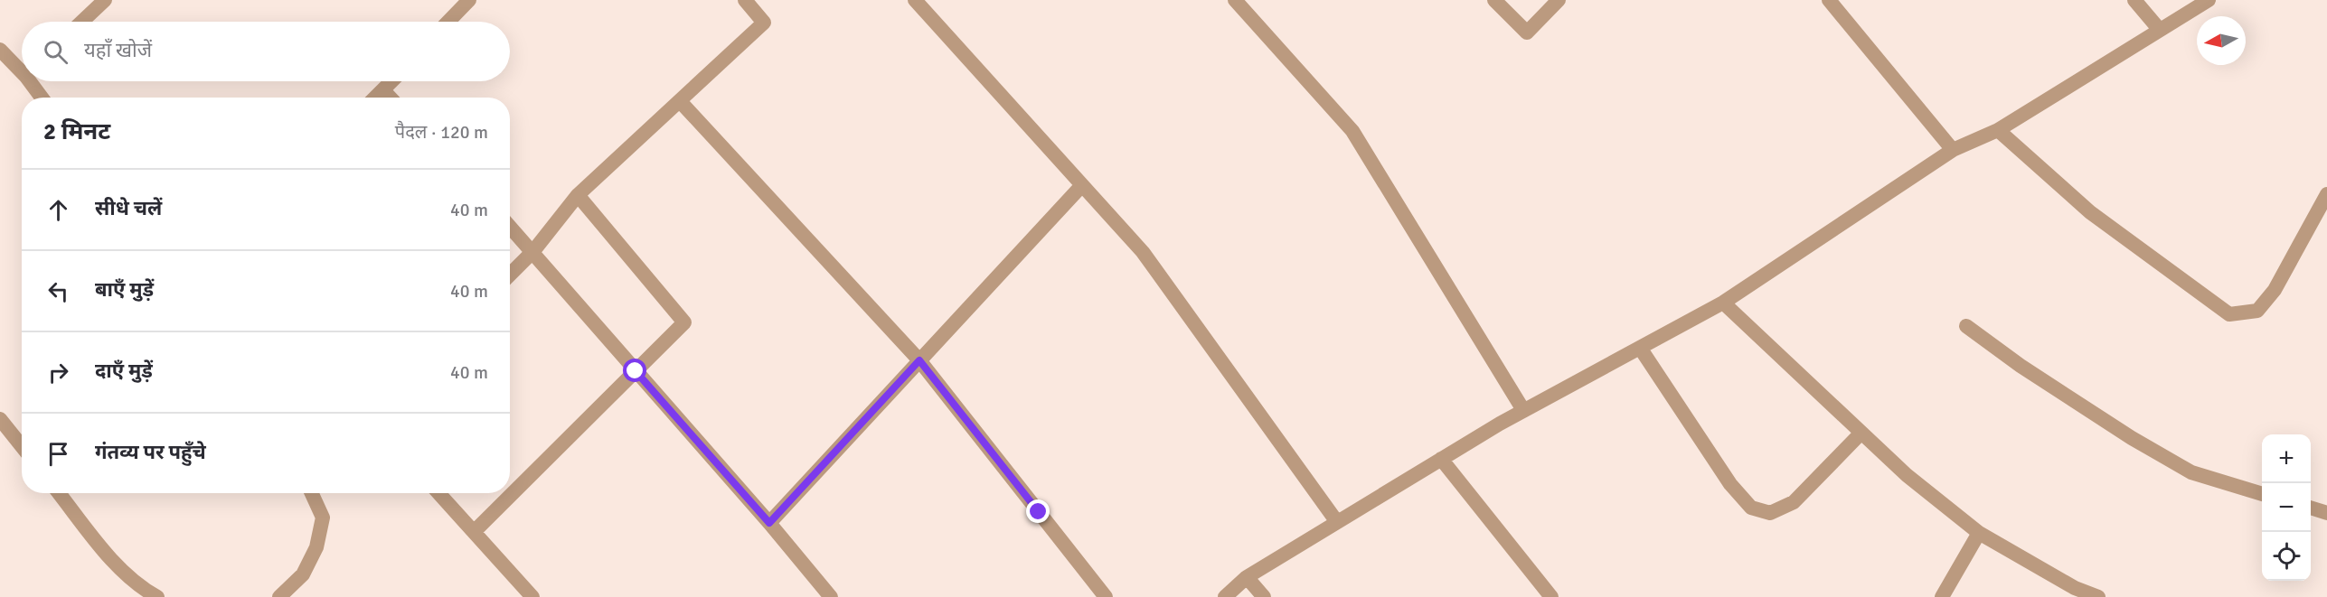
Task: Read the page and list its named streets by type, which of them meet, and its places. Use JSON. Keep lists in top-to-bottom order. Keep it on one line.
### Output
{"north":"left","page":{"search":"यहाँ खोजें","heading":["2 मिनट","पैदल · 120 m"],"list":[["सीधे चलें","40 m"],["बाएँ मुड़ें","40 m"],["दाएँ मुड़ें","40 m"],"गंतव्य पर पहुँचे"],"map_buttons":["+","−"]}}
